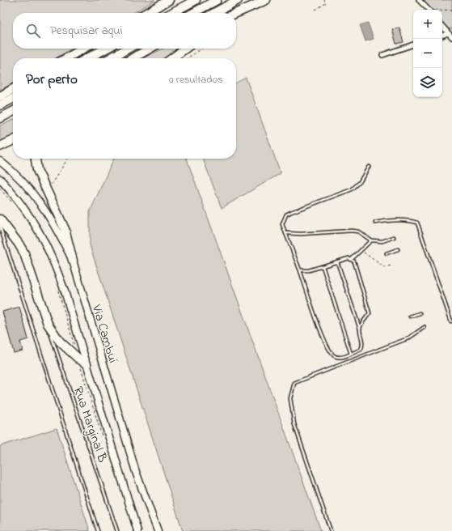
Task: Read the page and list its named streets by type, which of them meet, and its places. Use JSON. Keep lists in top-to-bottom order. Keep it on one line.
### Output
{"streets":{"main road":["Via Cambuí"],"lane":["Rua Marginal B"]},"page":{"map_buttons":["+","−"],"search":"Pesquisar aqui","heading":["Por perto","0 resultados"]}}
